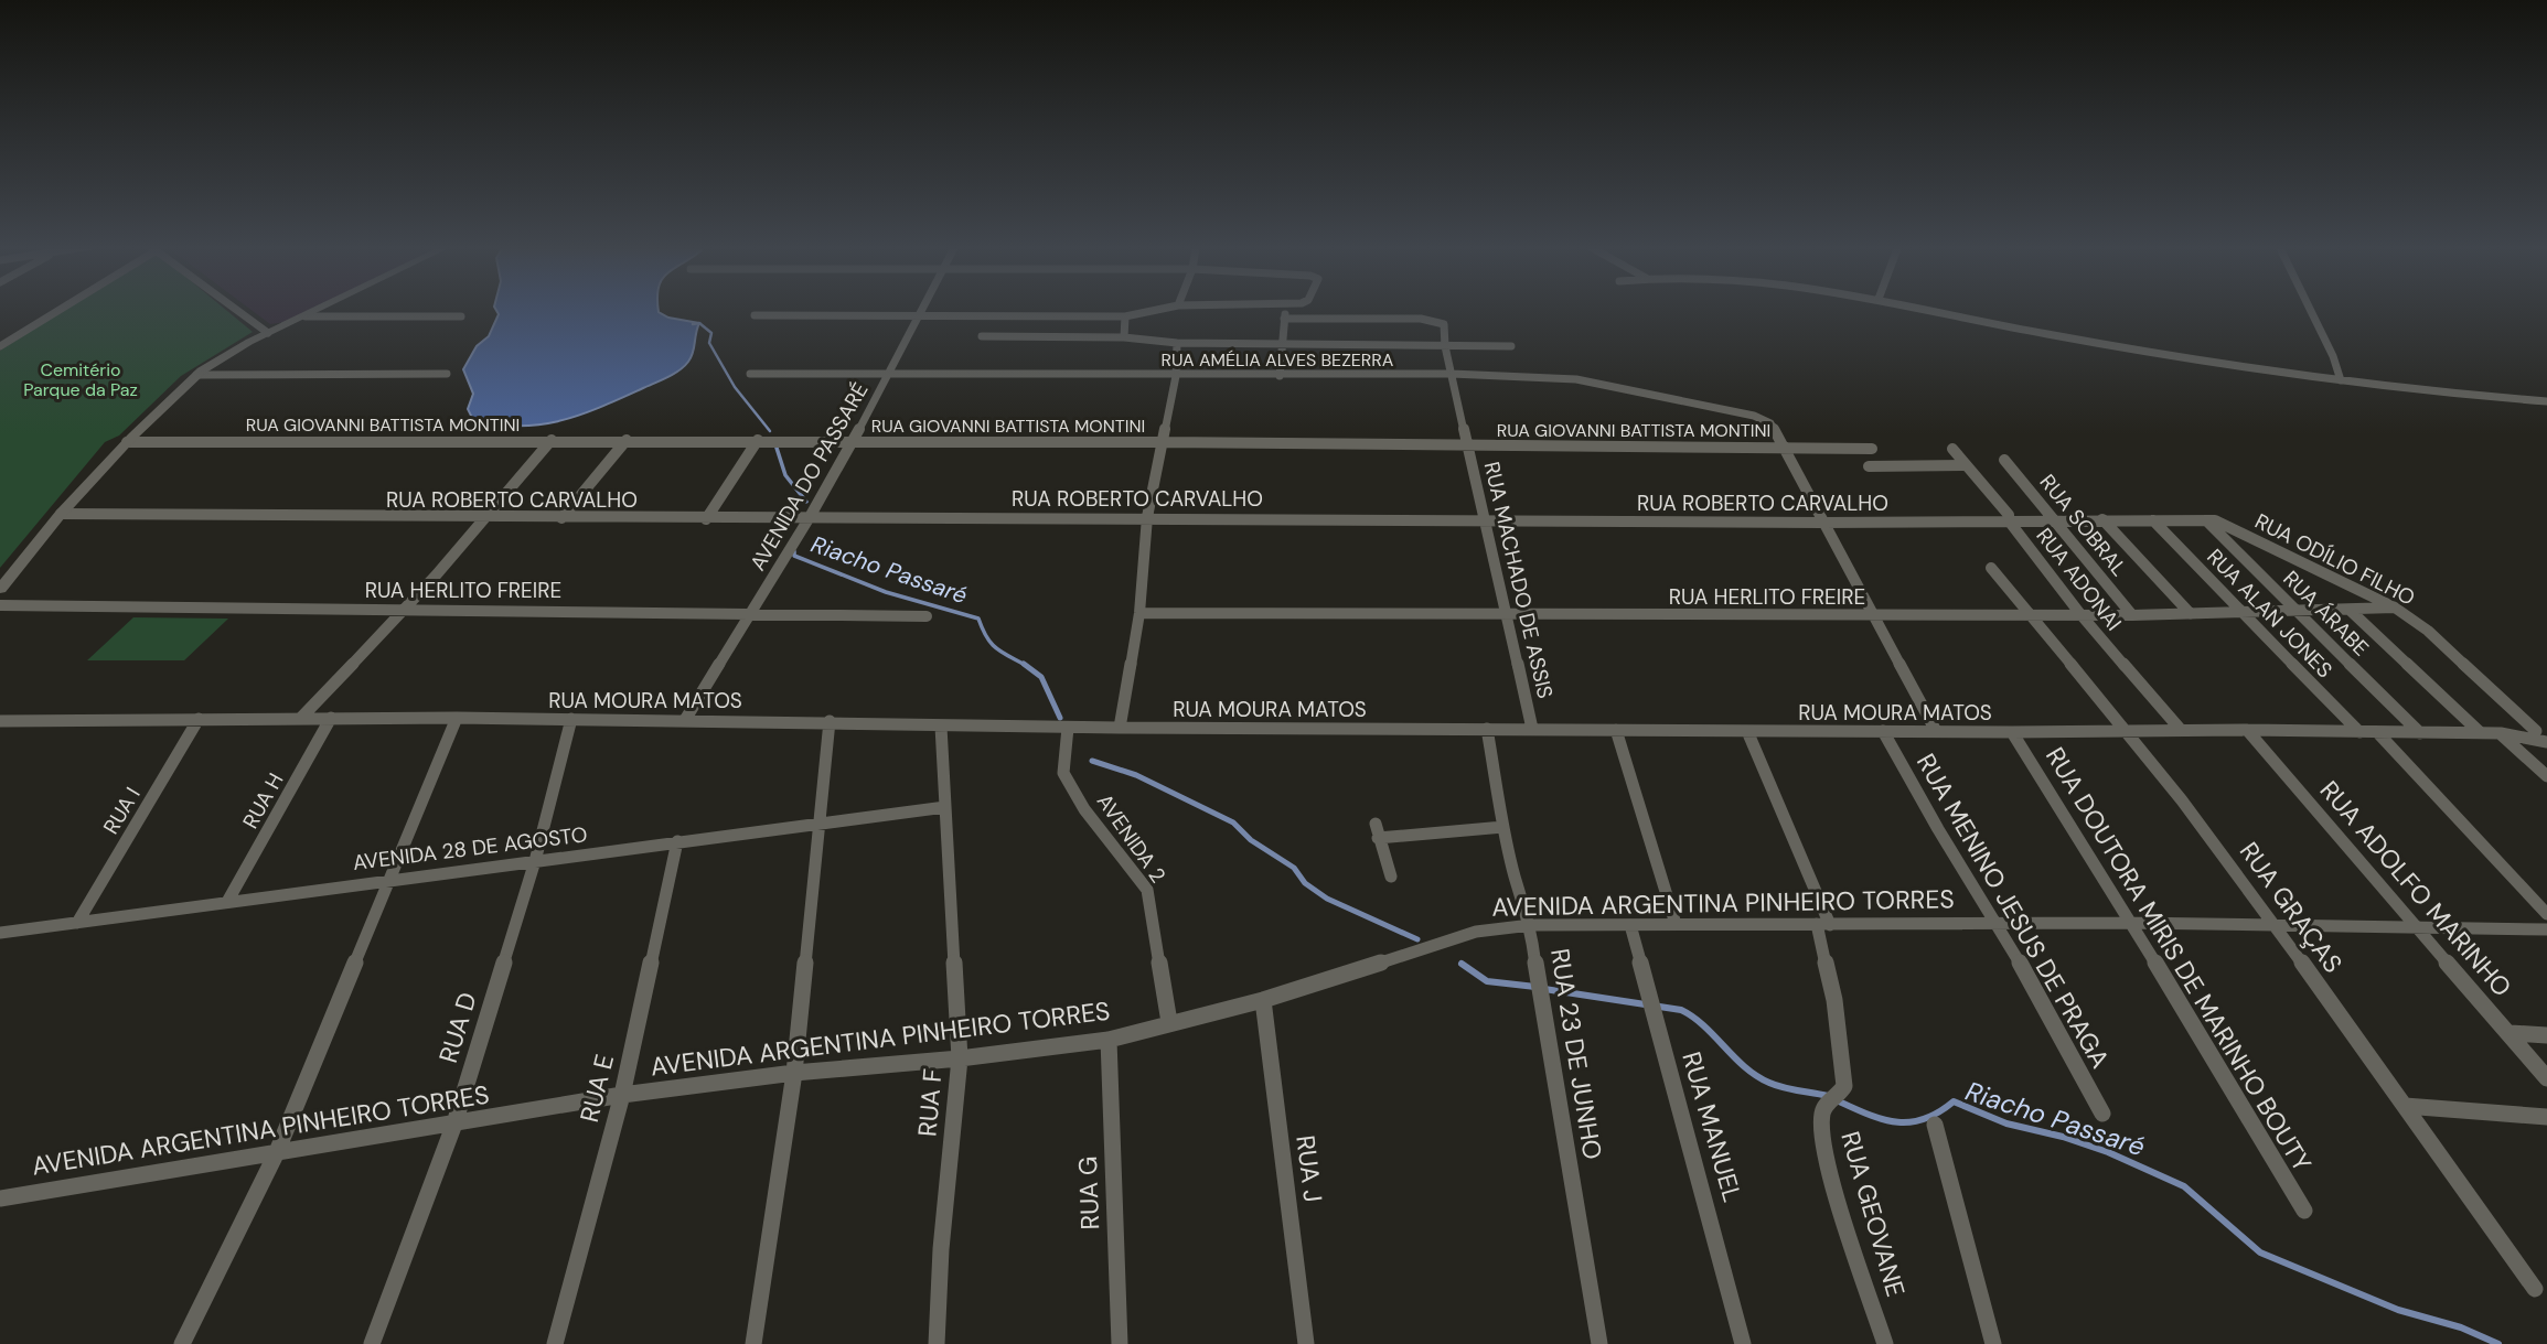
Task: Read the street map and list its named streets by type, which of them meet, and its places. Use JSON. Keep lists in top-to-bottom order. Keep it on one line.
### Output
{"streets":{"street":["RUA AMÉLIA ALVES BEZERRA","RUA GIOVANNI BATTISTA MONTINI","AVENIDA DO PASSARÉ","RUA ROBERTO CARVALHO","RUA SOBRAL","RUA ODÍLIO FILHO","RUA ADONAI","RUA MACHADO DE ASSIS","RUA HERLITO FREIRE","RUA ALAN JONES","RUA ÁRABE","RUA MOURA MATOS","RUA H","RUA I","AVENIDA 2","AVENIDA 28 DE AGOSTO","RUA ADOLFO MARINHO","AVENIDA ARGENTINA PINHEIRO TORRES","RUA GRAÇAS","RUA MENINO JESUS DE PRAGA","RUA DOUTORA MIRIS DE MARINHO BOUTY","RUA D","RUA 23 DE JUNHO","RUA E","RUA F","RUA MANUEL","RUA J","RUA G","RUA GEOVANE"]},"crossings":[["RUA AMÉLIA ALVES BEZERRA","RUA GIOVANNI BATTISTA MONTINI"],["RUA AMÉLIA ALVES BEZERRA","AVENIDA DO PASSARÉ"],["RUA AMÉLIA ALVES BEZERRA","RUA MACHADO DE ASSIS"],["RUA AMÉLIA ALVES BEZERRA","RUA MENINO JESUS DE PRAGA"],["RUA GIOVANNI BATTISTA MONTINI","AVENIDA DO PASSARÉ"],["RUA GIOVANNI BATTISTA MONTINI","RUA MACHADO DE ASSIS"],["RUA GIOVANNI BATTISTA MONTINI","RUA MENINO JESUS DE PRAGA"],["AVENIDA DO PASSARÉ","RUA ROBERTO CARVALHO"],["AVENIDA DO PASSARÉ","RUA HERLITO FREIRE"],["AVENIDA DO PASSARÉ","RUA MOURA MATOS"],["RUA ROBERTO CARVALHO","RUA SOBRAL"],["RUA ROBERTO CARVALHO","RUA ODÍLIO FILHO"],["RUA ROBERTO CARVALHO","RUA ADONAI"],["RUA ROBERTO CARVALHO","RUA MACHADO DE ASSIS"],["RUA ROBERTO CARVALHO","RUA ALAN JONES"],["RUA ROBERTO CARVALHO","RUA ÁRABE"],["RUA ROBERTO CARVALHO","RUA MENINO JESUS DE PRAGA"],["RUA SOBRAL","RUA HERLITO FREIRE"],["RUA ODÍLIO FILHO","RUA HERLITO FREIRE"],["RUA ODÍLIO FILHO","RUA ÁRABE"],["RUA ODÍLIO FILHO","RUA MOURA MATOS"],["RUA ADONAI","RUA HERLITO FREIRE"],["RUA ADONAI","RUA MOURA MATOS"],["RUA MACHADO DE ASSIS","RUA HERLITO FREIRE"],["RUA MACHADO DE ASSIS","RUA MOURA MATOS"],["RUA HERLITO FREIRE","RUA ALAN JONES"],["RUA HERLITO FREIRE","RUA ÁRABE"],["RUA HERLITO FREIRE","RUA GRAÇAS"],["RUA HERLITO FREIRE","RUA MENINO JESUS DE PRAGA"],["RUA ALAN JONES","RUA MOURA MATOS"],["RUA ÁRABE","RUA MOURA MATOS"],["RUA MOURA MATOS","RUA H"],["RUA MOURA MATOS","RUA I"],["RUA MOURA MATOS","AVENIDA 2"],["RUA MOURA MATOS","RUA ADOLFO MARINHO"],["RUA MOURA MATOS","RUA GRAÇAS"],["RUA MOURA MATOS","RUA MENINO JESUS DE PRAGA"],["RUA MOURA MATOS","RUA DOUTORA MIRIS DE MARINHO BOUTY"],["RUA MOURA MATOS","RUA D"],["RUA MOURA MATOS","RUA 23 DE JUNHO"],["RUA MOURA MATOS","RUA F"],["RUA MOURA MATOS","RUA GEOVANE"],["RUA H","AVENIDA 28 DE AGOSTO"],["RUA I","AVENIDA 28 DE AGOSTO"],["AVENIDA 2","AVENIDA ARGENTINA PINHEIRO TORRES"],["AVENIDA 28 DE AGOSTO","RUA D"],["AVENIDA 28 DE AGOSTO","RUA E"],["AVENIDA 28 DE AGOSTO","RUA F"],["RUA ADOLFO MARINHO","AVENIDA ARGENTINA PINHEIRO TORRES"],["AVENIDA ARGENTINA PINHEIRO TORRES","RUA GRAÇAS"],["AVENIDA ARGENTINA PINHEIRO TORRES","RUA MENINO JESUS DE PRAGA"],["AVENIDA ARGENTINA PINHEIRO TORRES","RUA DOUTORA MIRIS DE MARINHO BOUTY"],["AVENIDA ARGENTINA PINHEIRO TORRES","RUA D"],["AVENIDA ARGENTINA PINHEIRO TORRES","RUA 23 DE JUNHO"],["AVENIDA ARGENTINA PINHEIRO TORRES","RUA E"],["AVENIDA ARGENTINA PINHEIRO TORRES","RUA F"],["AVENIDA ARGENTINA PINHEIRO TORRES","RUA MANUEL"],["AVENIDA ARGENTINA PINHEIRO TORRES","RUA J"],["AVENIDA ARGENTINA PINHEIRO TORRES","RUA G"],["AVENIDA ARGENTINA PINHEIRO TORRES","RUA GEOVANE"]],"water":["Riacho Passaré"],"parks":["Cemitério Parque da Paz"]}
